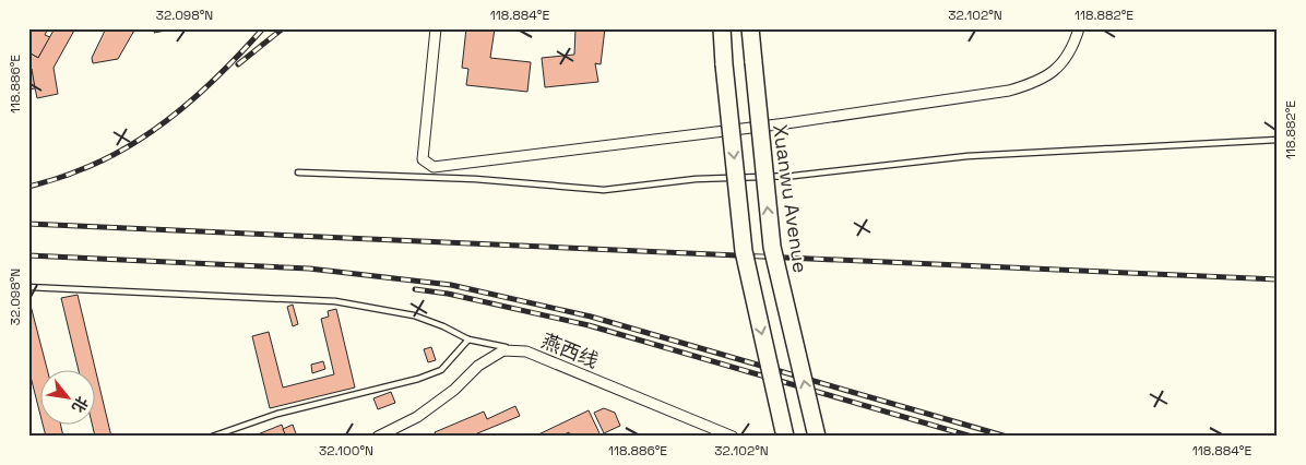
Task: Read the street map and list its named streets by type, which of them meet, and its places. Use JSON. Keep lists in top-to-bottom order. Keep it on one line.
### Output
{"streets":{"highway":["Xuanwu Avenue"],"street":["燕西线"]},"north":"bottom right","coordinates":["32.098°N","118.884°E","32.102°N","118.882°E","118.886°E","32.100°N"]}
